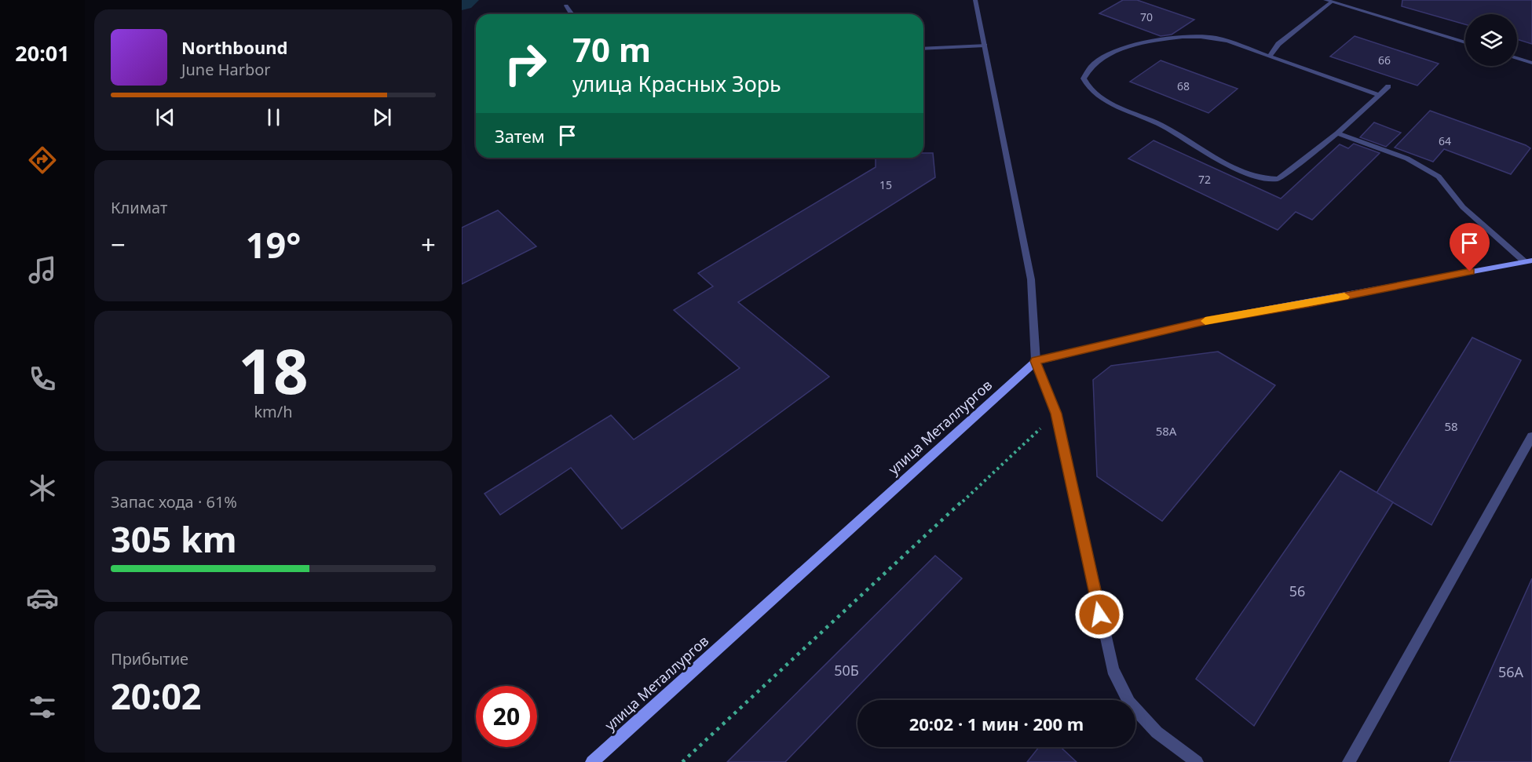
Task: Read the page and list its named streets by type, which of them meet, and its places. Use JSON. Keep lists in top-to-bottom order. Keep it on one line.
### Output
{"streets":{"main road":["улица Металлургов"]},"house_numbers":["70","66","68","64","72","15","58","58А","56","50Б","56А"],"page":{"tabs":"20:01","turn":["70 m","улица Красных Зорь"],"song":["Northbound","June Harbor"],"then":"Затем","tile":["Климат",["18","km/h"],["Запас хода · 61%","305 km"],["Прибытие","20:02"]],"heat":["−","19°","+"],"limit":"20","trip":"20:02 · 1 мин · 200 m"}}
